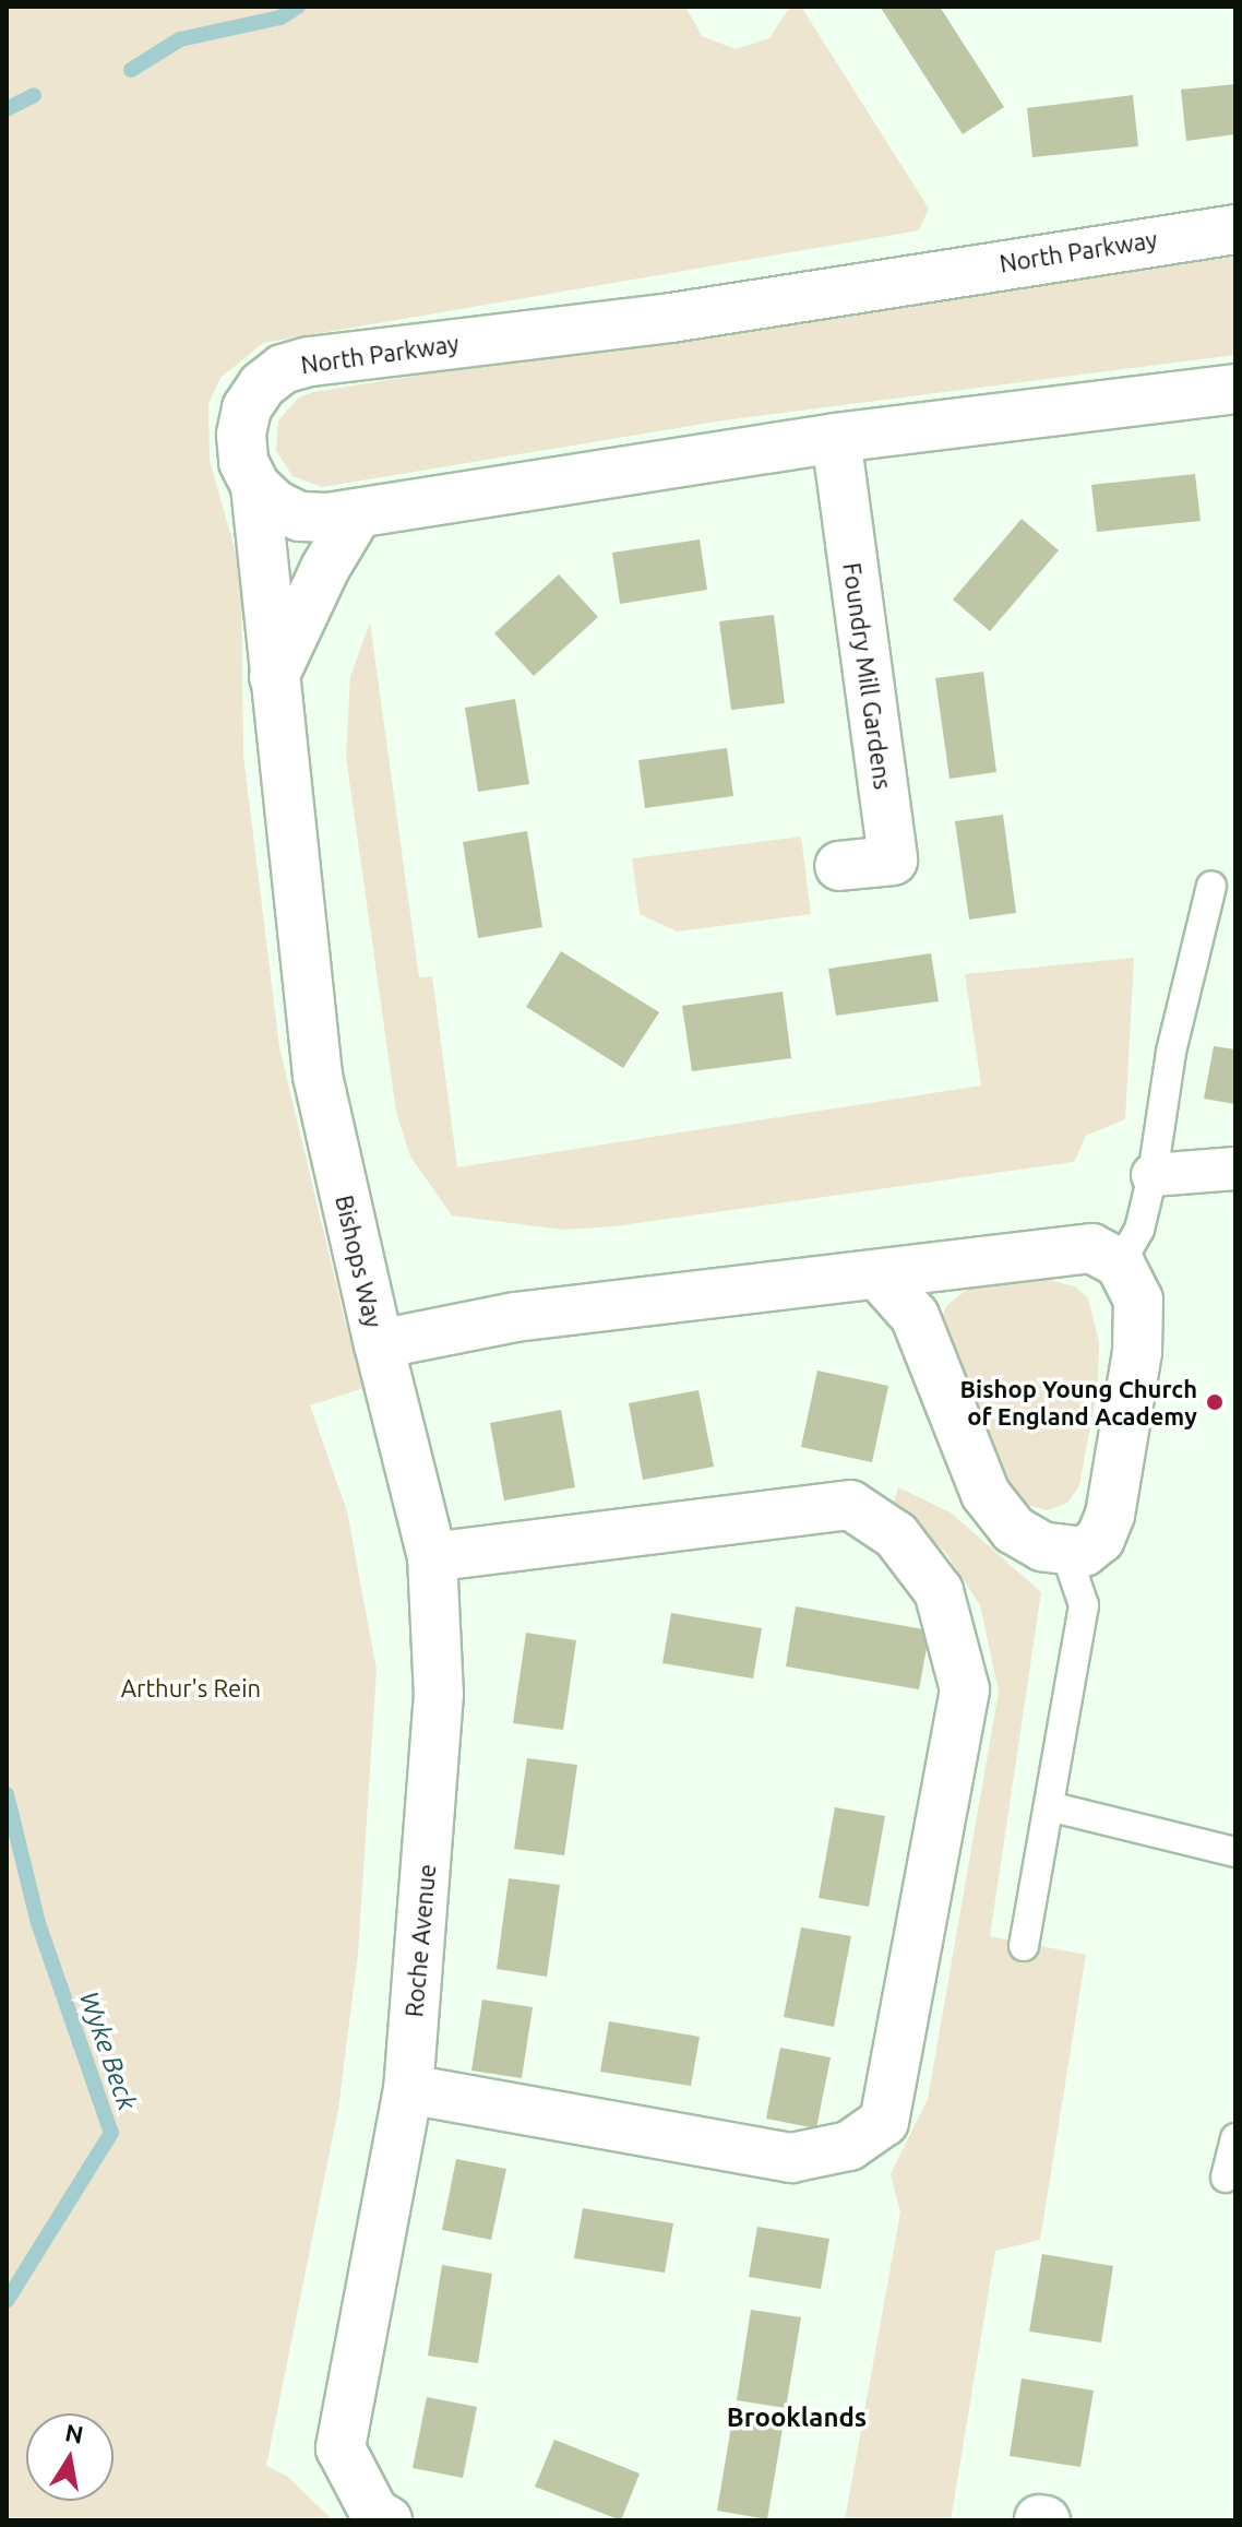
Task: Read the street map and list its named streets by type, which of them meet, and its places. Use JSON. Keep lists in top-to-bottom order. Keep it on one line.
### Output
{"streets":{"street":["North Parkway","Foundry Mill Gardens","Bishops Way","Roche Avenue"]},"crossings":[["North Parkway","Bishops Way"],["Bishops Way","Roche Avenue"]],"districts":["Brooklands"],"water":["Wyke Beck"],"parks":["Arthur's Rein"],"places":["Bishop Young Church of England Academy"],"north":"top"}
